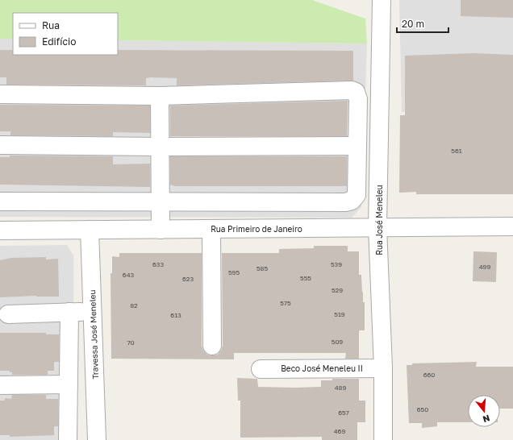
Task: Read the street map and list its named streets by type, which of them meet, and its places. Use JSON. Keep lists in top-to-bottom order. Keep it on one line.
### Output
{"streets":{"street":["Rua José Meneleu","Rua Primeiro de Janeiro","Travessa José Meneleu","Beco José Meneleu II"]},"crossings":[["Rua José Meneleu","Rua Primeiro de Janeiro"],["Rua José Meneleu","Beco José Meneleu II"],["Rua Primeiro de Janeiro","Travessa José Meneleu"]],"house_numbers":["561","633","539","499","585","595","643","555","623","529","575","82","519","613","509","70","660","489","650","657","469"],"legend":["Rua","Edifício"],"scale_bar":"20 m","north":"bottom"}
